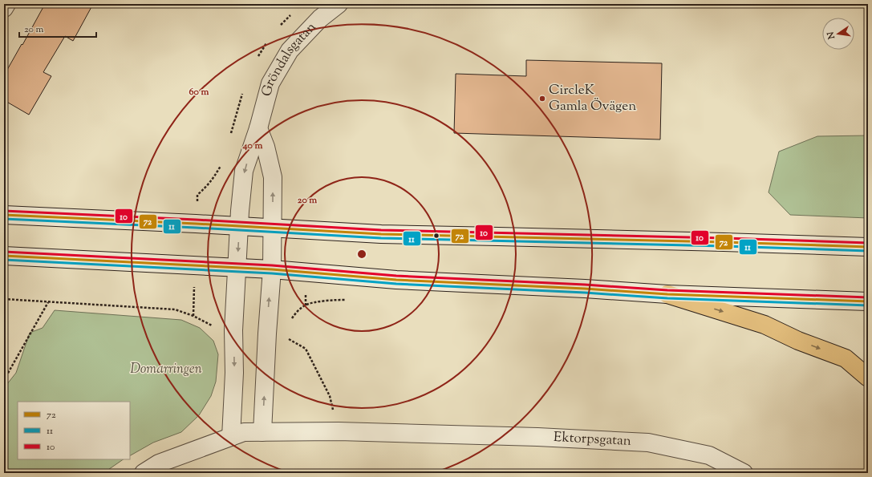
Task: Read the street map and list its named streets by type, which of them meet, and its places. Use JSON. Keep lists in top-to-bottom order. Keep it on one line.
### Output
{"streets":{"main road":["Gröndalsgatan","Ektorpsgatan"]},"parks":["Domarringen"],"places":["CircleK Gamla Övägen"],"lines":["transit line 10","transit line 72","transit line 11"],"legend":["72","11","10"],"scale_bar":"20 m","north":"left","rings":["60 m","40 m","20 m"]}
